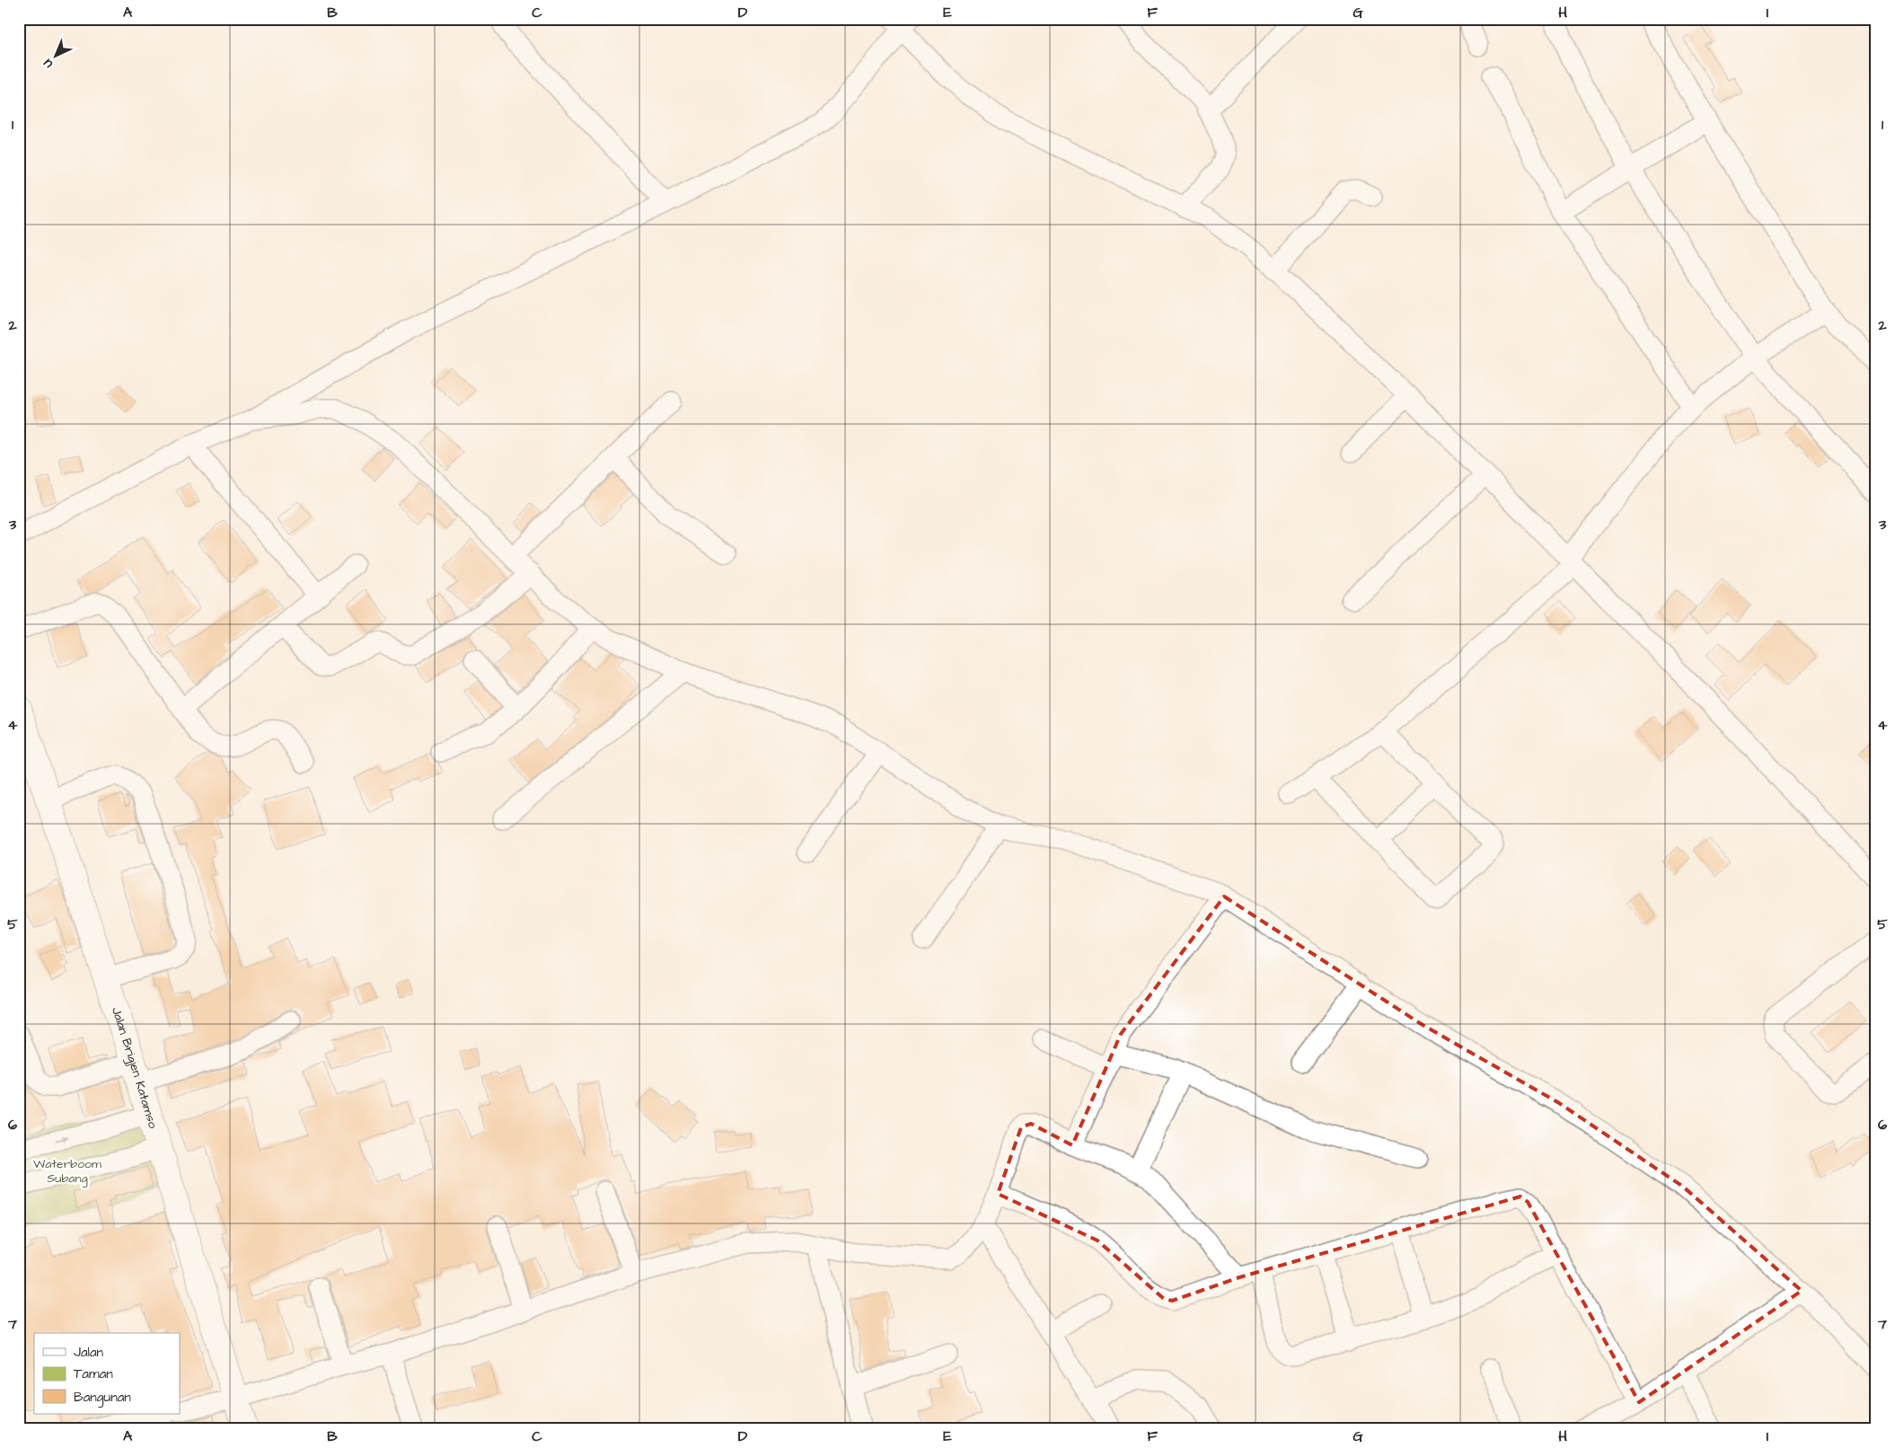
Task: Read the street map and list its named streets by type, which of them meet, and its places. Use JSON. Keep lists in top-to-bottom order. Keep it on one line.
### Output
{"streets":{"main road":["Jalan Brigjen Katamso"]},"parks":["Waterboom Subang"],"legend":["Jalan","Taman","Bangunan"],"north":"bottom left","grid":{"columns":["A","B","C","D","E","F","G","H","I"],"rows":["1","2","3","4","5","6","7"]}}
